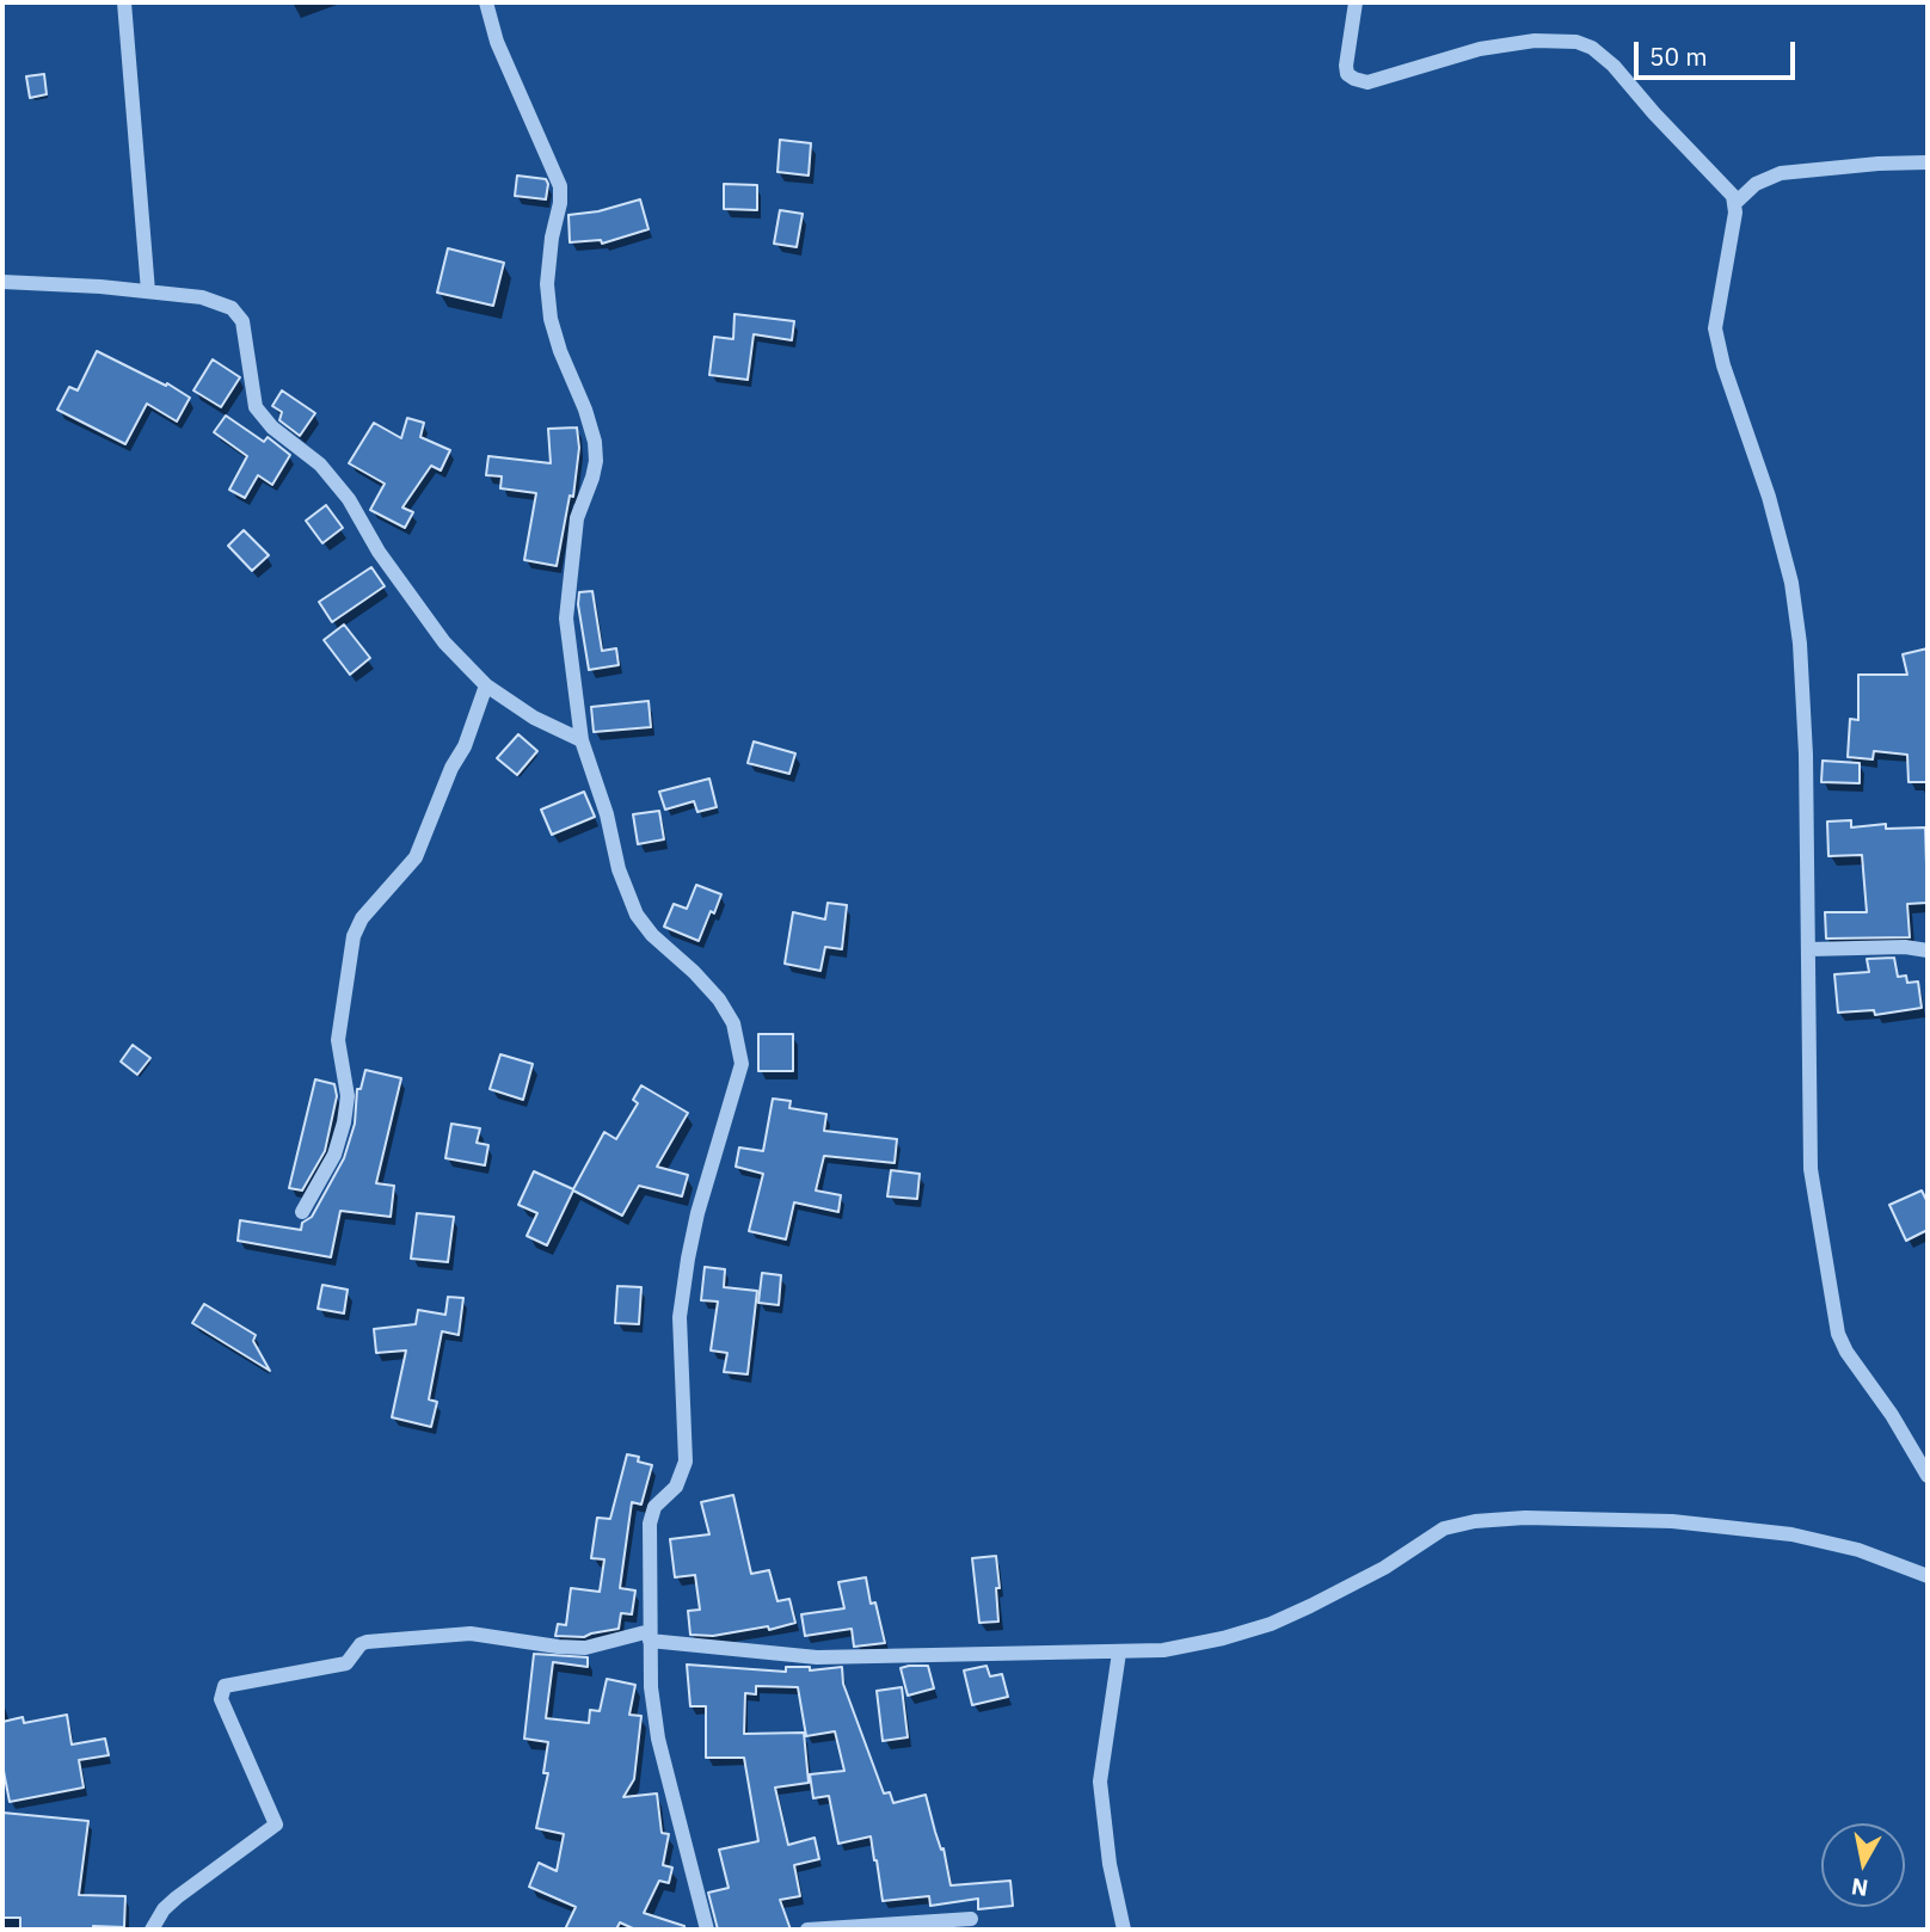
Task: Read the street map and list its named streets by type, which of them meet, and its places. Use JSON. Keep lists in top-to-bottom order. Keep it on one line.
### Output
{"scale_bar":"50 m","north":"bottom"}
